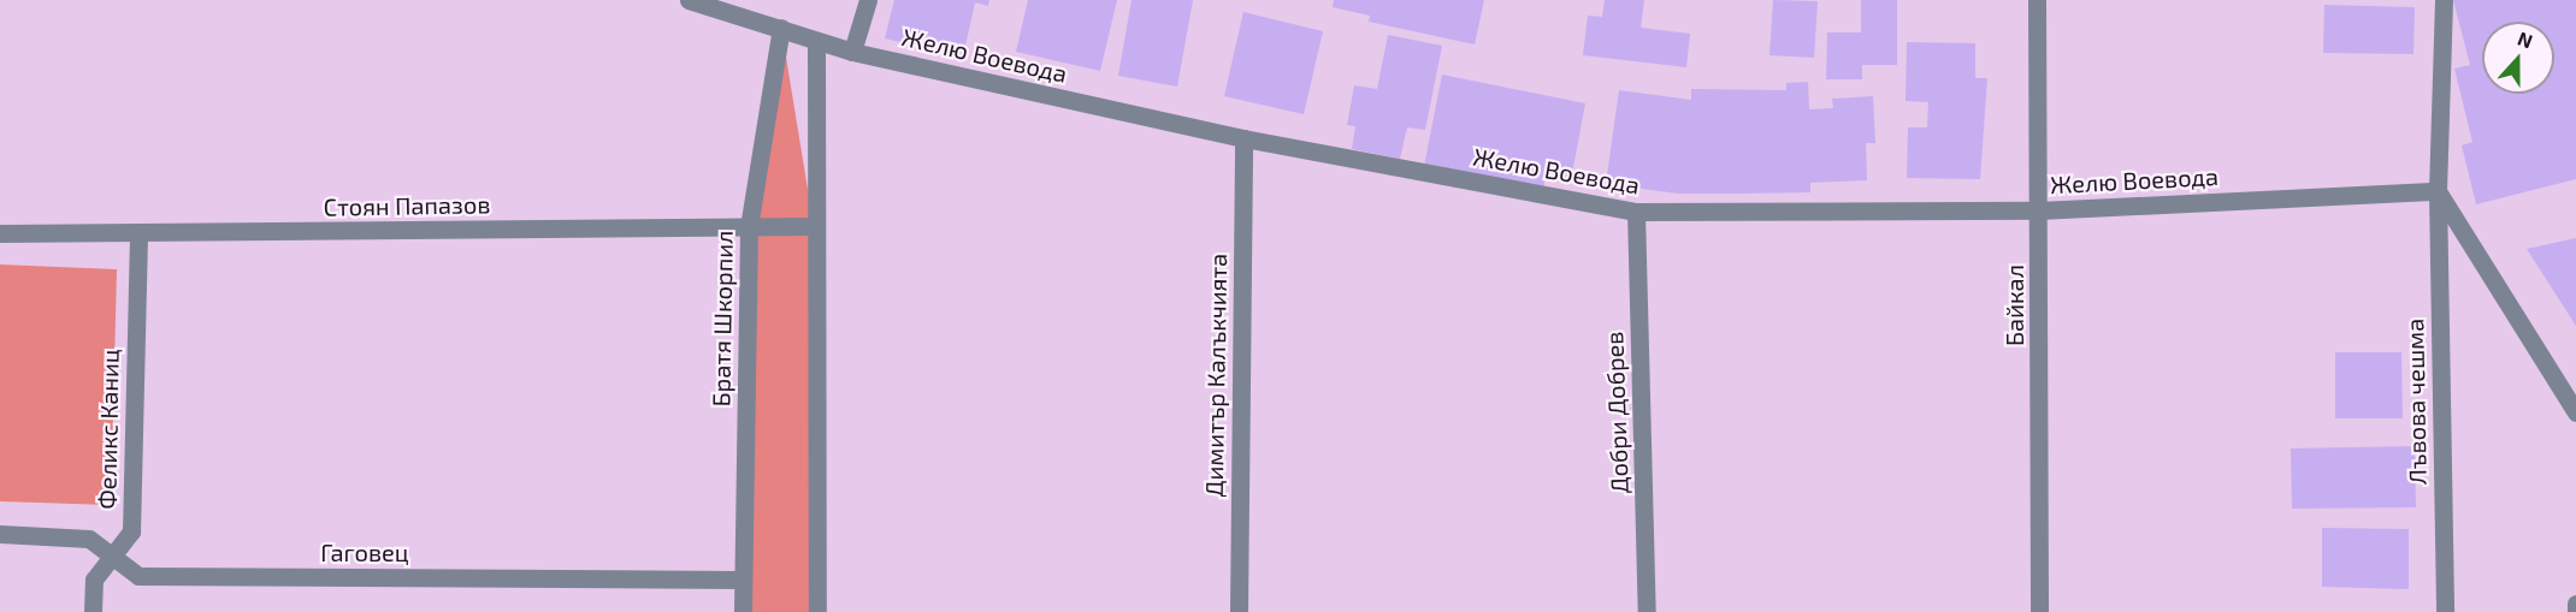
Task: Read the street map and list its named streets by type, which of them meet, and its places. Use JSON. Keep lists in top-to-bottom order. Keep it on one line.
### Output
{"streets":{"street":["Желю Воевода","Стоян Папазов","Байкал","Братя Шкорпил","Димитър Калъкчията","Лъвова чешма","Добри Добрев","Феликс Каниц","Гаговец"]},"crossings":[["Желю Воевода","Байкал"],["Желю Воевода","Братя Шкорпил"],["Желю Воевода","Димитър Калъкчията"],["Желю Воевода","Лъвова чешма"],["Желю Воевода","Добри Добрев"],["Стоян Папазов","Братя Шкорпил"],["Стоян Папазов","Феликс Каниц"],["Братя Шкорпил","Гаговец"],["Феликс Каниц","Гаговец"]],"north":"top"}
